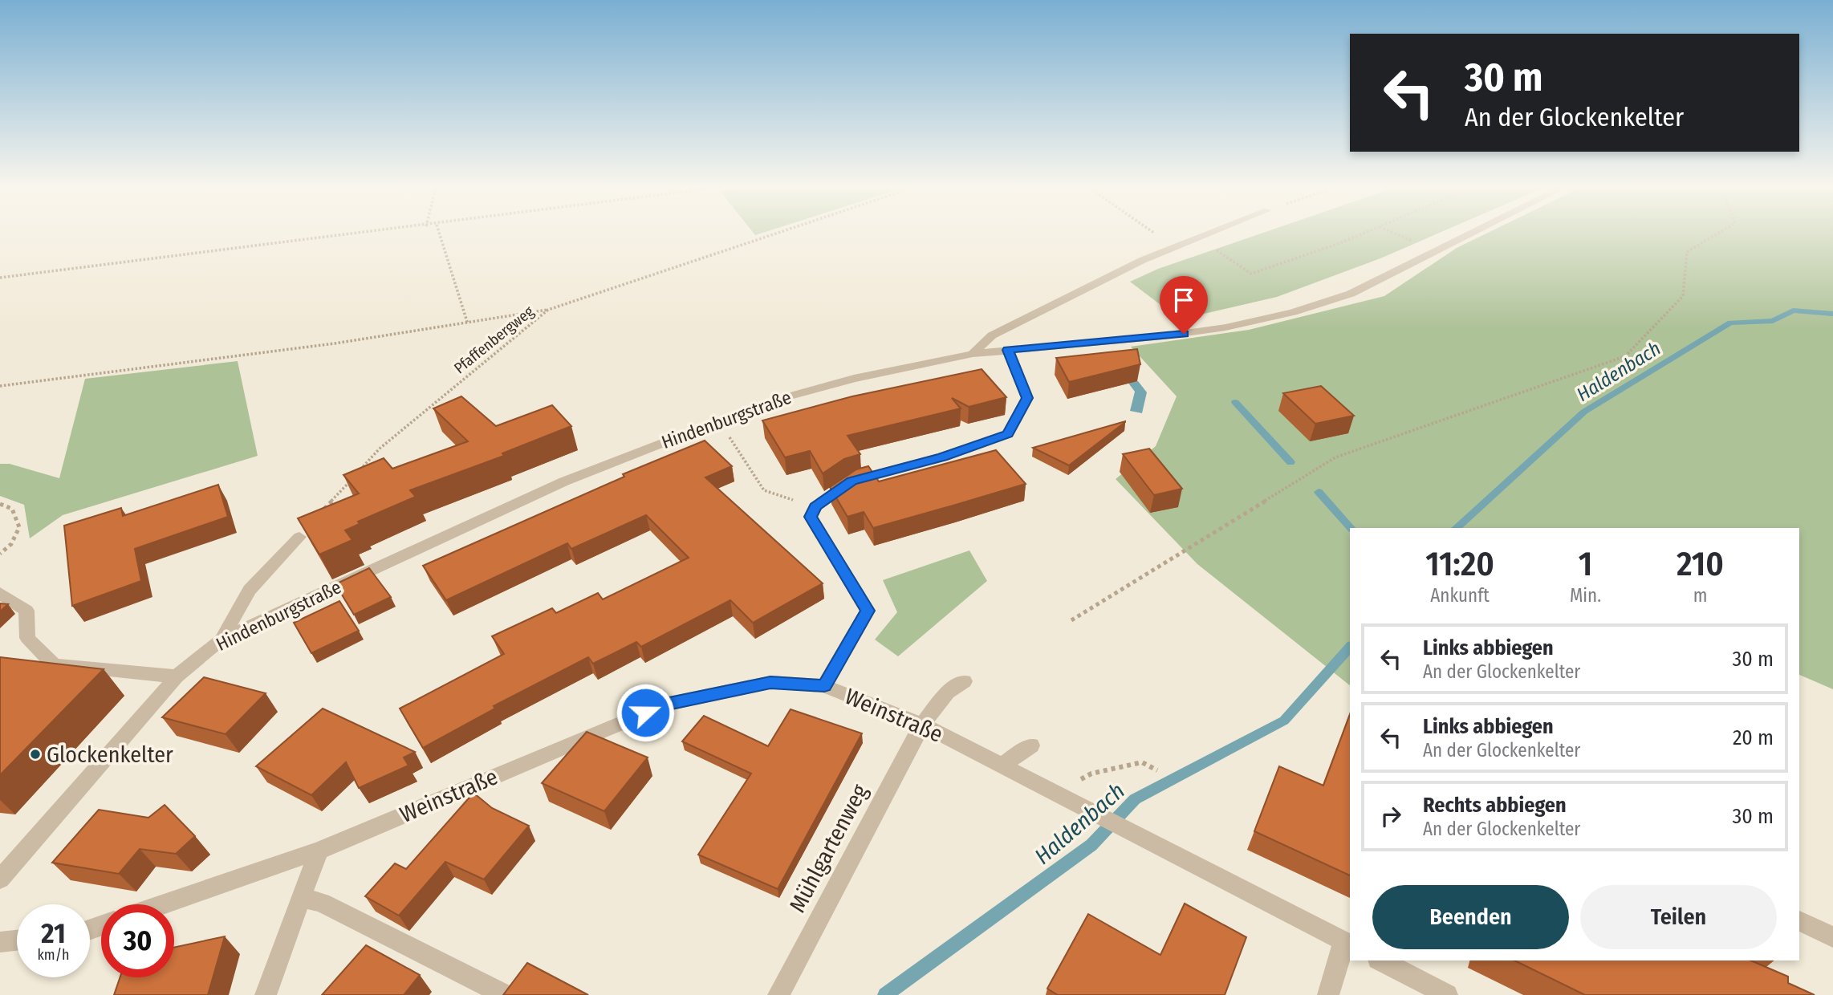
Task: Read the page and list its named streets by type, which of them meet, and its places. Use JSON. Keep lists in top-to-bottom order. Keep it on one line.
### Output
{"streets":{"street":["Hindenburgstraße","Weinstraße","Mühlgartenweg"],"path":["Pfaffenbergweg"]},"crossings":[["Weinstraße","Mühlgartenweg"]],"water":["Haldenbach"],"places":["Glockenkelter"],"page":{"turn":["30 m","An der Glockenkelter"],"eta":["11:20","Ankunft","1","Min.","210","m"],"list":[{"name":"Links abbiegen","note":"An der Glockenkelter","value":"30 m"},{"name":"Links abbiegen","note":"An der Glockenkelter","value":"20 m"},{"name":"Rechts abbiegen","note":"An der Glockenkelter","value":"30 m"}],"buttons":["Beenden","Teilen"],"speed":"21 km/h","limit":"30"}}
